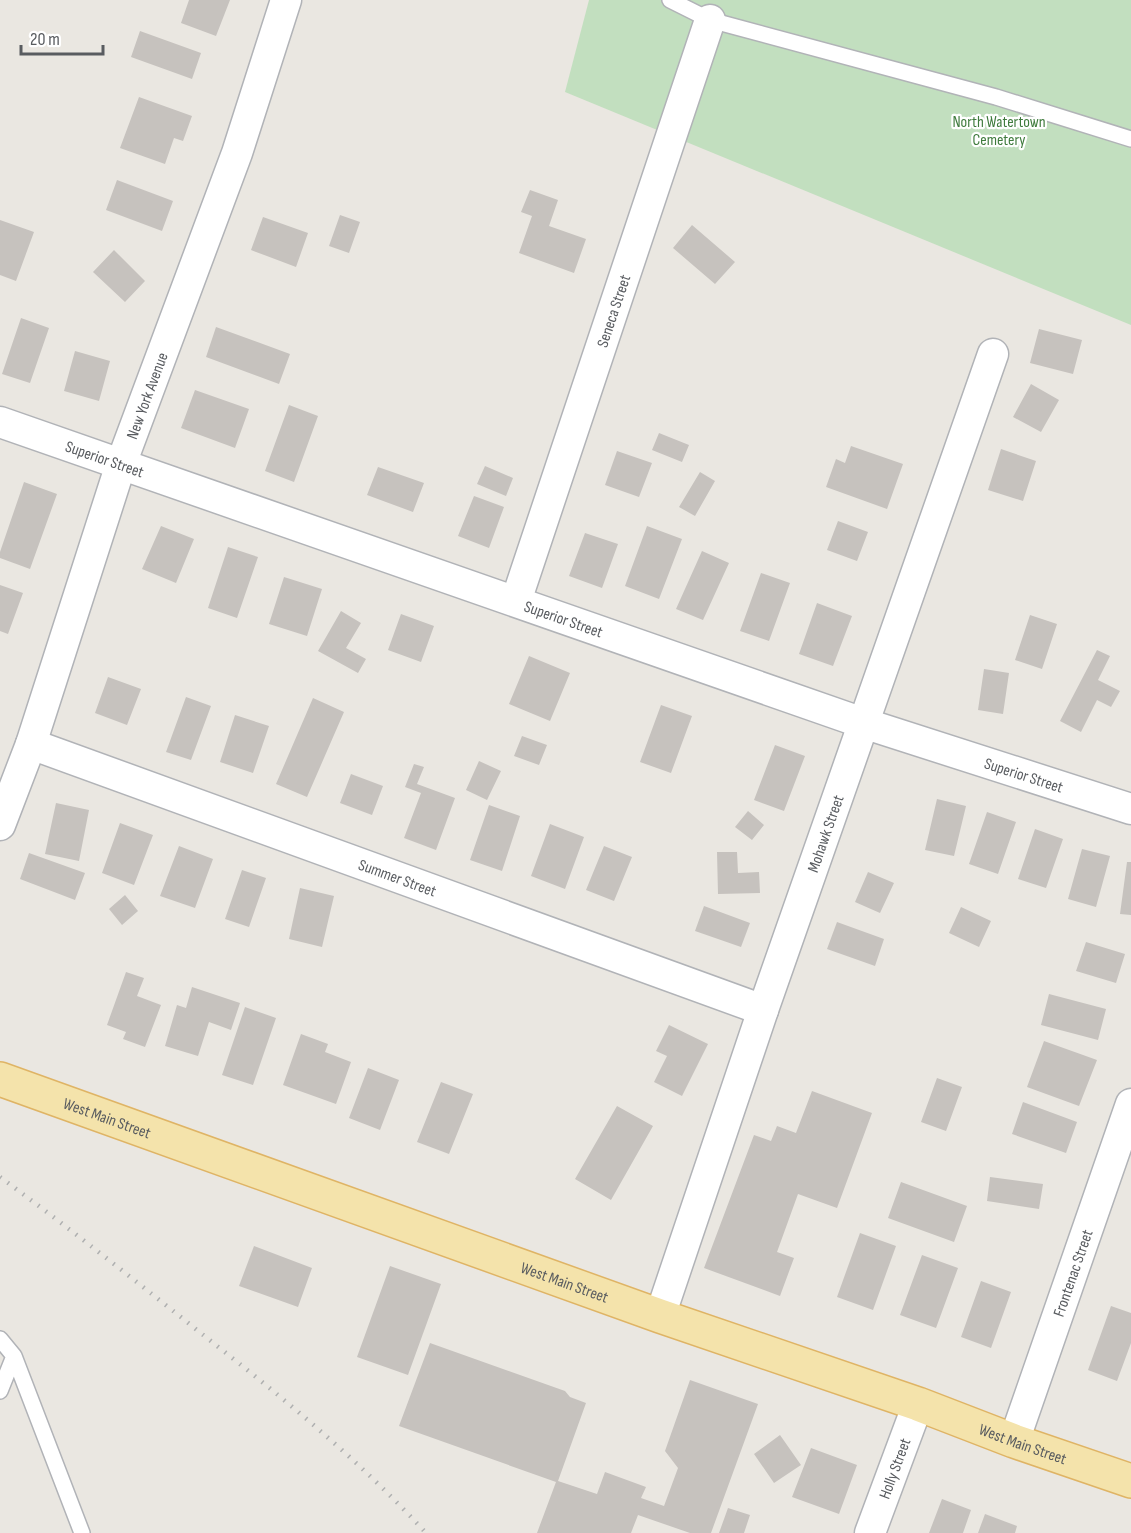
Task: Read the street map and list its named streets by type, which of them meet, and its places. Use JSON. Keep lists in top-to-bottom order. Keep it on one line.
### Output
{"streets":{"main road":["West Main Street"],"street":["Seneca Street","New York Avenue","Superior Street","Mohawk Street","Summer Street","Frontenac Street","Holly Street"]},"crossings":[["Seneca Street","Superior Street"],["New York Avenue","Superior Street"],["New York Avenue","Summer Street"],["Superior Street","Mohawk Street"],["Mohawk Street","Summer Street"],["Mohawk Street","West Main Street"],["West Main Street","Frontenac Street"],["West Main Street","Holly Street"]],"parks":["North Watertown Cemetery"],"scale_bar":"20 m"}
